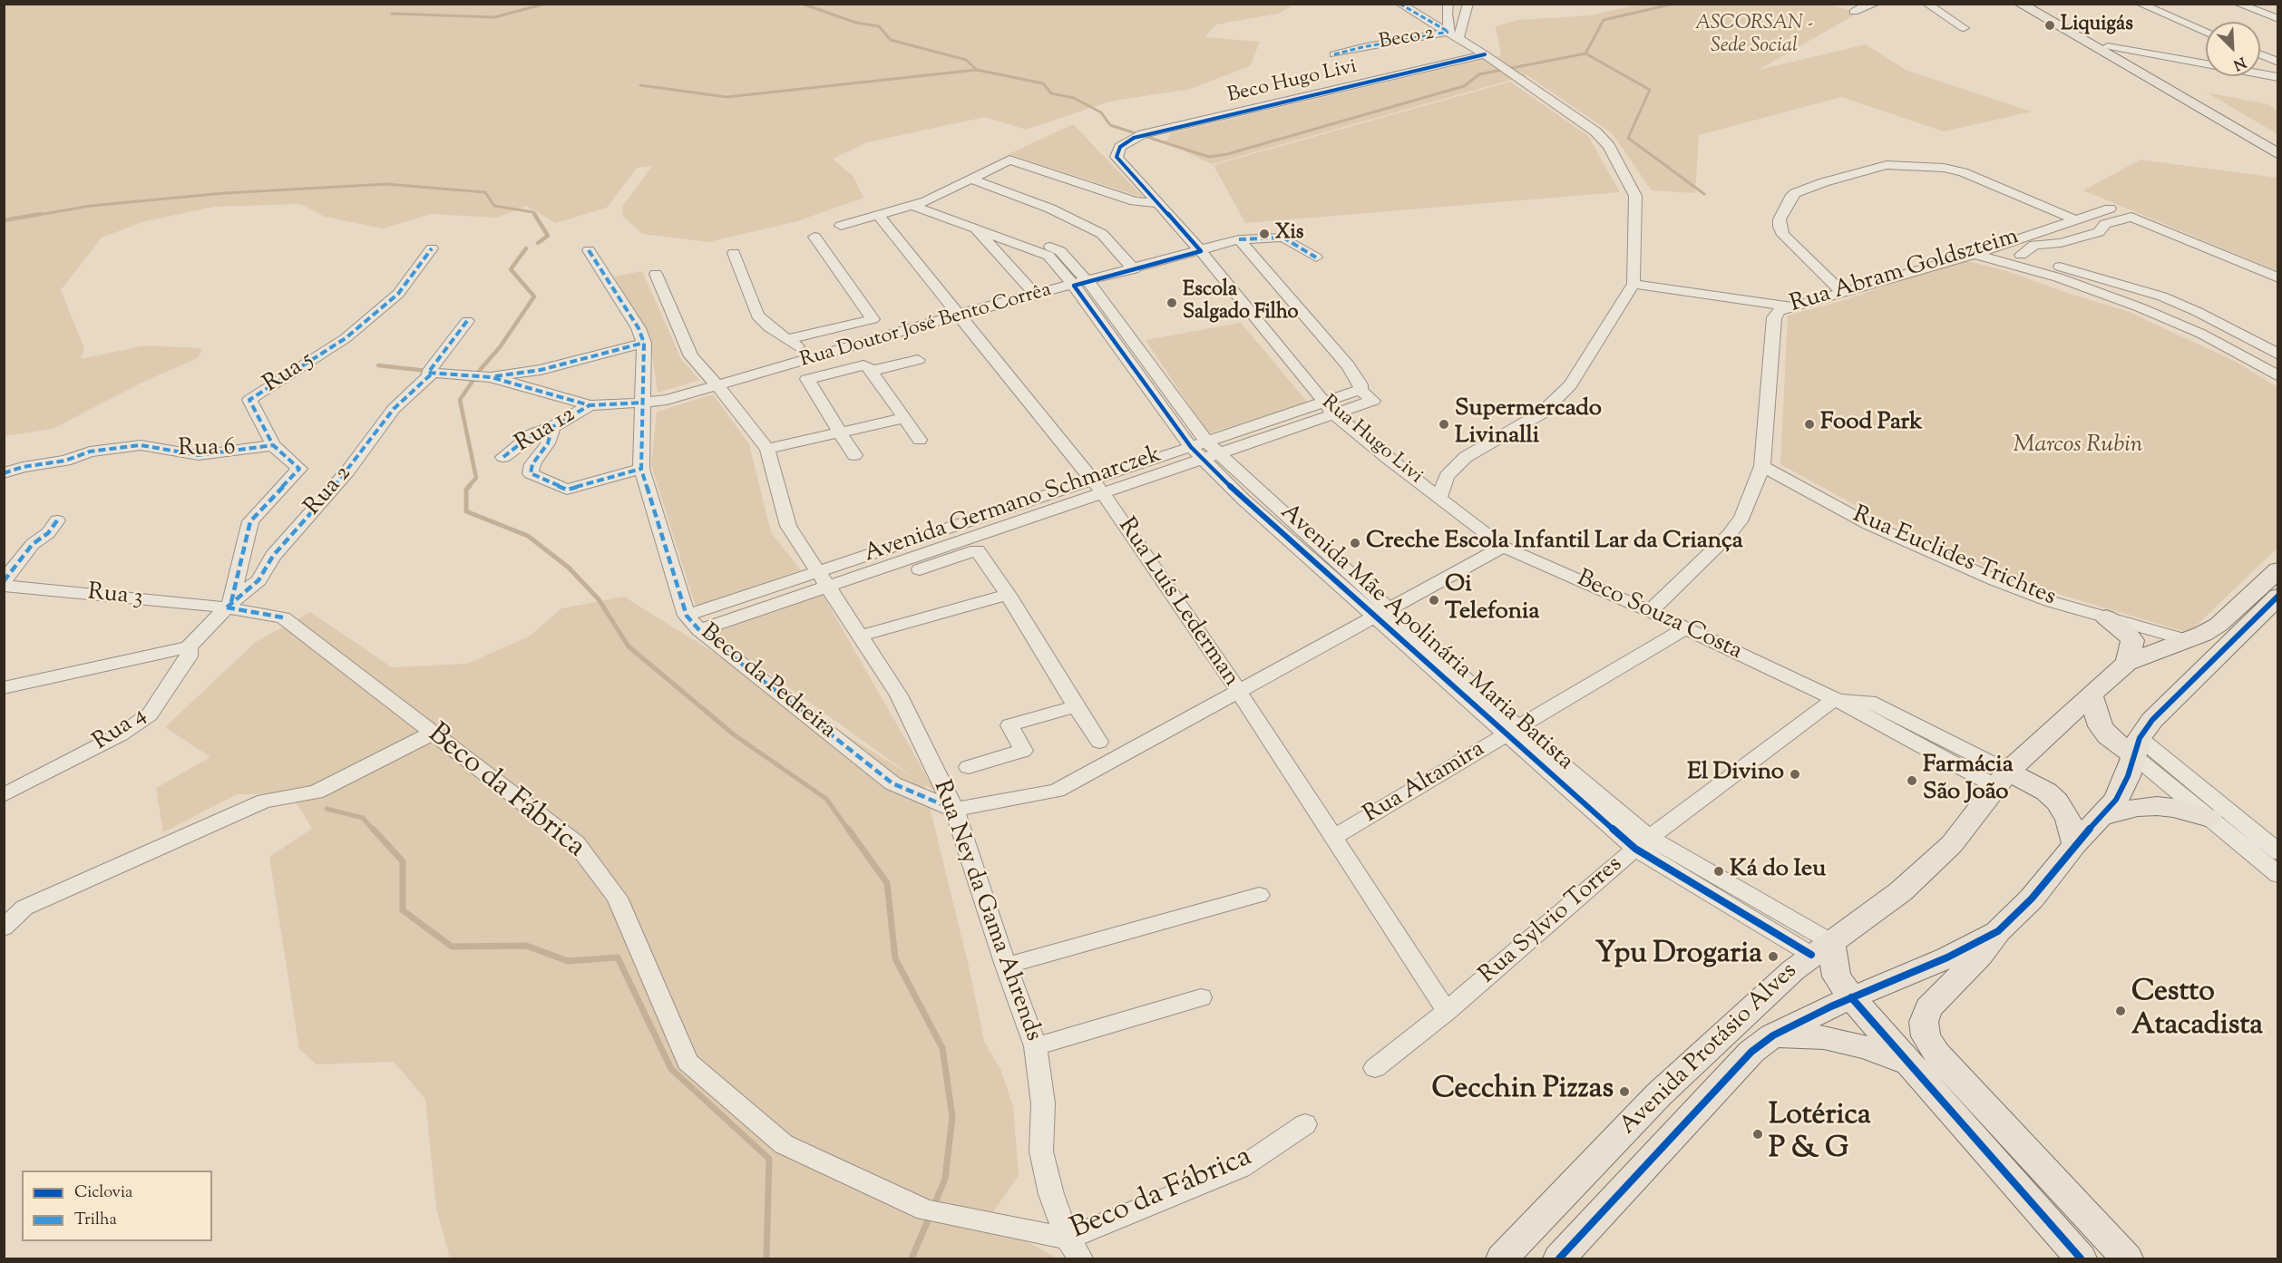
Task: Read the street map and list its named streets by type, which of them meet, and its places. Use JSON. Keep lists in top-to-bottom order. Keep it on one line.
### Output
{"streets":{"main road":["Avenida Protásio Alves"],"street":["Beco 2","Beco Hugo Livi","Rua Abram Goldszteim","Rua Doutor José Bento Corrêa","Rua 5","Rua 12","Rua Hugo Livi","Rua 6","Rua 2","Avenida Germano Schmarczek","Rua Euclides Trichtes","Rua 3","Rua Luís Lederman","Beco Souza Costa","Avenida Mãe Apolinária Maria Batista","Beco da Pedreira","Rua 4","Rua Altamira","Beco da Fábrica","Rua Ney da Gama Ahrends","Rua Sylvio Torres"]},"crossings":[["Beco Hugo Livi","Rua Hugo Livi"],["Rua Abram Goldszteim","Rua Euclides Trichtes"],["Rua Abram Goldszteim","Beco Souza Costa"],["Rua Doutor José Bento Corrêa","Rua Hugo Livi"],["Rua Doutor José Bento Corrêa","Avenida Germano Schmarczek"],["Rua Doutor José Bento Corrêa","Rua Luís Lederman"],["Rua Doutor José Bento Corrêa","Avenida Mãe Apolinária Maria Batista"],["Rua Doutor José Bento Corrêa","Beco da Pedreira"],["Rua Doutor José Bento Corrêa","Rua Ney da Gama Ahrends"],["Rua 5","Rua 6"],["Rua 5","Rua 2"],["Rua 5","Rua 3"],["Rua 5","Rua 4"],["Rua 5","Beco da Fábrica"],["Rua Hugo Livi","Avenida Germano Schmarczek"],["Rua Hugo Livi","Beco Souza Costa"],["Rua 2","Rua 3"],["Rua 2","Rua 4"],["Rua 2","Beco da Fábrica"],["Avenida Germano Schmarczek","Rua Luís Lederman"],["Avenida Germano Schmarczek","Avenida Mãe Apolinária Maria Batista"],["Avenida Germano Schmarczek","Beco da Pedreira"],["Avenida Germano Schmarczek","Rua Ney da Gama Ahrends"],["Rua Euclides Trichtes","Avenida Protásio Alves"],["Rua 3","Rua 4"],["Rua 3","Beco da Fábrica"],["Rua Luís Lederman","Rua Altamira"],["Rua Luís Lederman","Rua Sylvio Torres"],["Beco Souza Costa","Rua Altamira"],["Beco Souza Costa","Rua Sylvio Torres"],["Beco Souza Costa","Avenida Protásio Alves"],["Avenida Mãe Apolinária Maria Batista","Rua Altamira"],["Avenida Mãe Apolinária Maria Batista","Rua Sylvio Torres"],["Avenida Mãe Apolinária Maria Batista","Avenida Protásio Alves"],["Beco da Pedreira","Rua Ney da Gama Ahrends"],["Rua 4","Beco da Fábrica"],["Beco da Fábrica","Rua Ney da Gama Ahrends"]],"parks":["ASCORSAN - Sede Social","Marcos Rubin"],"places":["Liquigás","Xis","Escola Salgado Filho","Supermercado Livinalli","Food Park","Creche Escola Infantil Lar da Criança","Oi Telefonia","El Divino","Farmácia São João","Ká do Ieu","Ypu Drogaria","Cestto Atacadista","Cecchin Pizzas","Lotérica P & G"],"legend":["Ciclovia","Trilha"],"north":"bottom right"}
